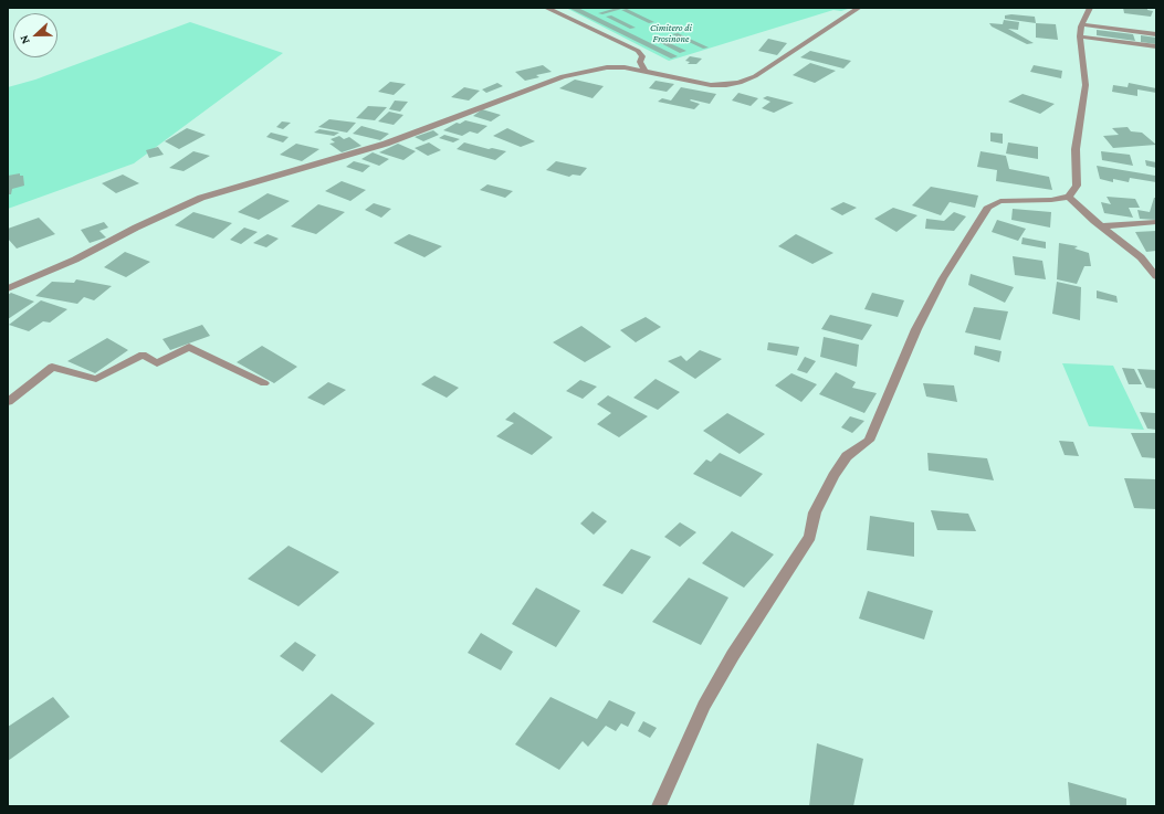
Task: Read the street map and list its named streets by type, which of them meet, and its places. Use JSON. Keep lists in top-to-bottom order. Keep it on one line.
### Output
{"parks":["Cimitero di Frosinone"],"north":"left"}
